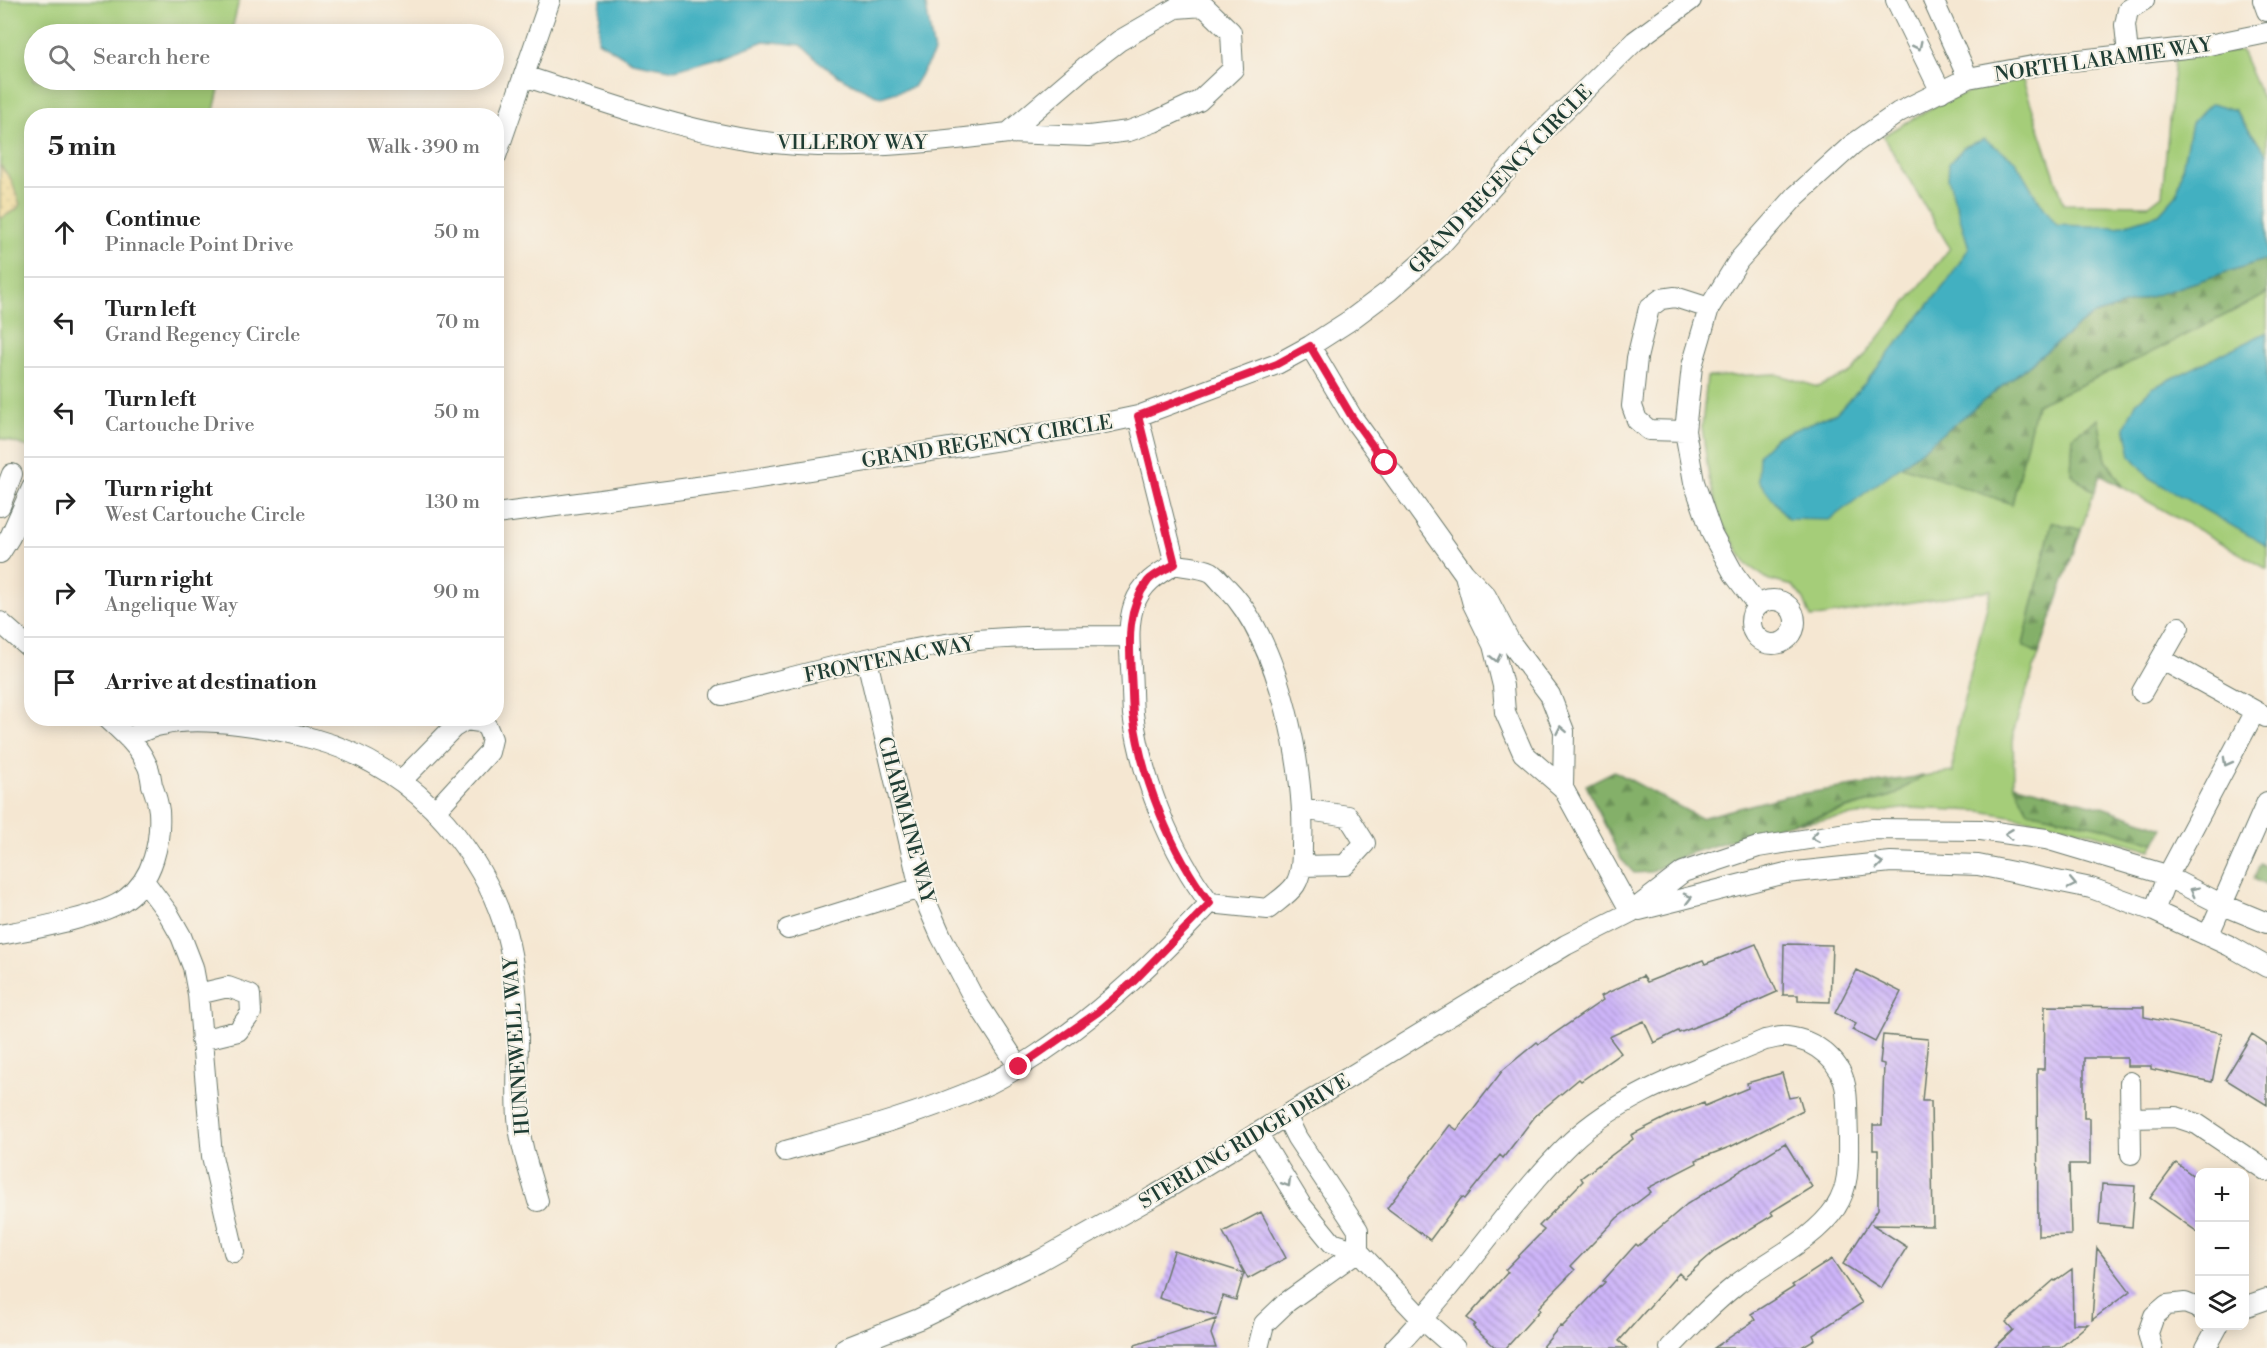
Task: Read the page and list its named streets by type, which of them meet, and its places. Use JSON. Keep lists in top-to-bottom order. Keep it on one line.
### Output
{"streets":{"street":["NORTH LARAMIE WAY","VILLEROY WAY","GRAND REGENCY CIRCLE","FRONTENAC WAY","CHARMAINE WAY","HUNNEWELL WAY","STERLING RIDGE DRIVE"]},"crossings":[["FRONTENAC WAY","CHARMAINE WAY"]],"page":{"search":"Search here","heading":["5 min","Walk · 390 m"],"list":[["Continue","Pinnacle Point Drive","50 m"],["Turn left","Grand Regency Circle","70 m"],["Turn left","Cartouche Drive","50 m"],["Turn right","West Cartouche Circle","130 m"],["Turn right","Angelique Way","90 m"],"Arrive at destination"],"map_buttons":["+","−"]}}
